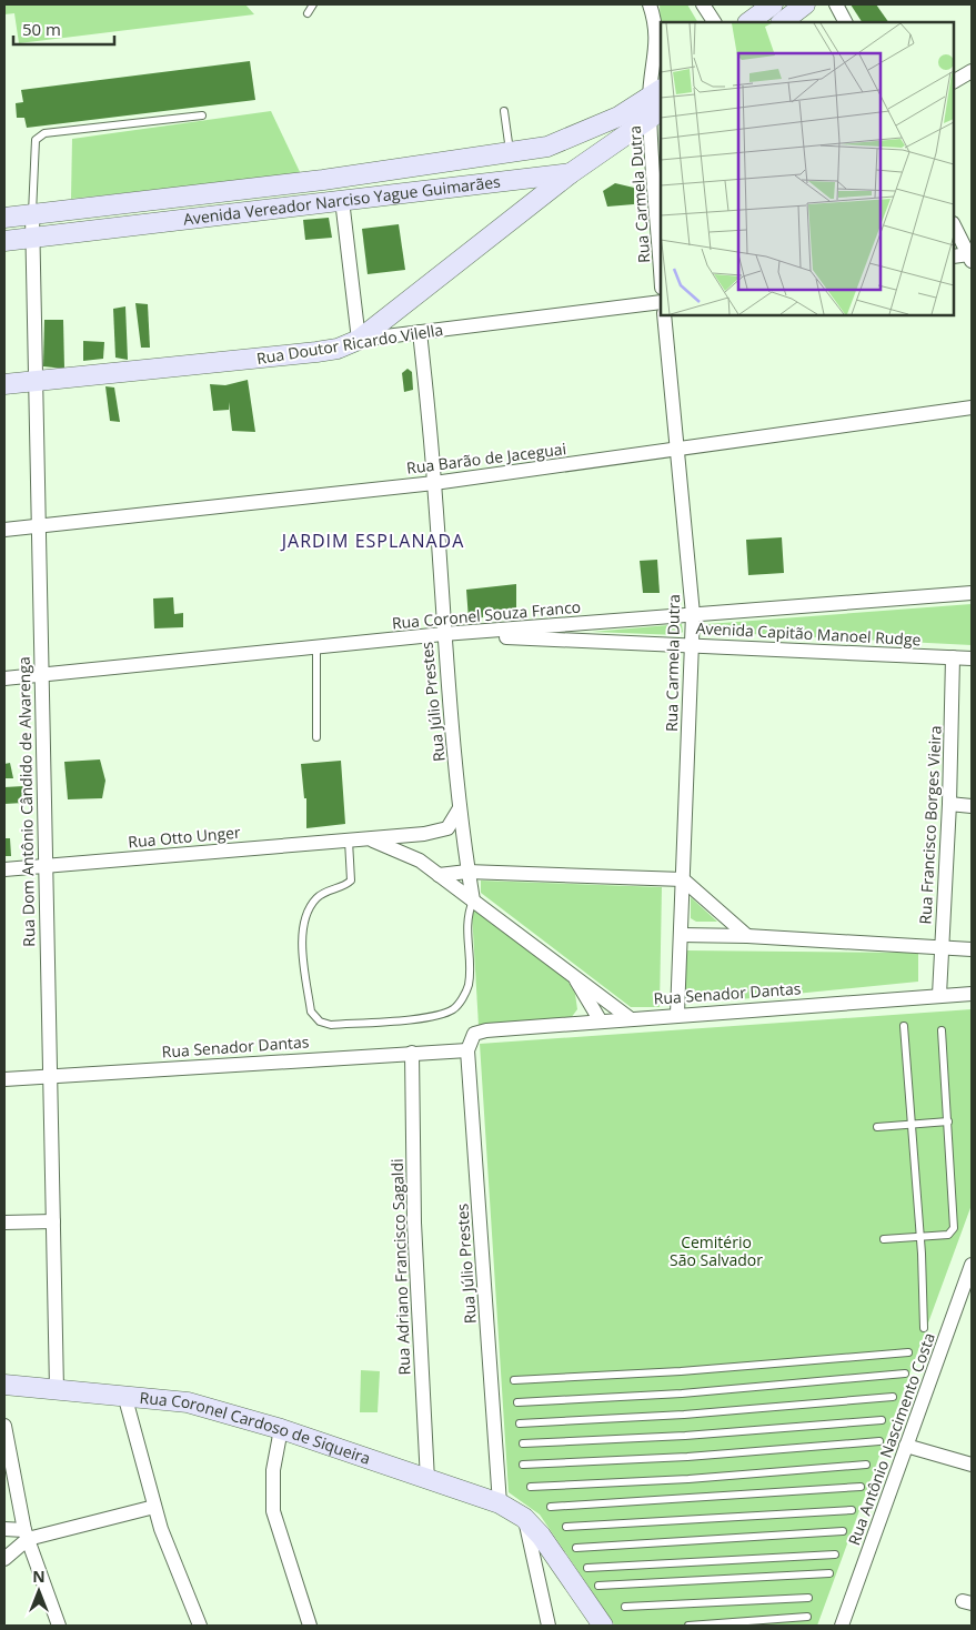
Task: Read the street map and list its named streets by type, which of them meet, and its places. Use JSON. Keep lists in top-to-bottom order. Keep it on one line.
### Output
{"streets":{"main road":["Avenida Vereador Narciso Yague Guimarães","Rua Doutor Ricardo Vilella","Rua Coronel Cardoso de Siqueira"],"street":["Rua Carmela Dutra","Rua Barão de Jaceguai","Rua Coronel Souza Franco","Avenida Capitão Manoel Rudge","Rua Júlio Prestes","Rua Dom Antônio Cândido de Alvarenga","Rua Francisco Borges Vieira","Rua Otto Unger","Rua Senador Dantas","Rua Adriano Francisco Sagaldi","Rua Antônio Nascimento Costa"]},"crossings":[["Rua Carmela Dutra","Avenida Vereador Narciso Yague Guimarães"],["Rua Carmela Dutra","Rua Barão de Jaceguai"],["Rua Carmela Dutra","Rua Coronel Souza Franco"],["Rua Carmela Dutra","Avenida Capitão Manoel Rudge"],["Rua Carmela Dutra","Rua Senador Dantas"],["Avenida Vereador Narciso Yague Guimarães","Rua Dom Antônio Cândido de Alvarenga"],["Rua Doutor Ricardo Vilella","Rua Júlio Prestes"],["Rua Doutor Ricardo Vilella","Rua Dom Antônio Cândido de Alvarenga"],["Rua Barão de Jaceguai","Rua Júlio Prestes"],["Rua Barão de Jaceguai","Rua Dom Antônio Cândido de Alvarenga"],["Rua Coronel Souza Franco","Avenida Capitão Manoel Rudge"],["Rua Coronel Souza Franco","Rua Júlio Prestes"],["Rua Coronel Souza Franco","Rua Dom Antônio Cândido de Alvarenga"],["Avenida Capitão Manoel Rudge","Rua Júlio Prestes"],["Avenida Capitão Manoel Rudge","Rua Francisco Borges Vieira"],["Rua Júlio Prestes","Rua Otto Unger"],["Rua Júlio Prestes","Rua Senador Dantas"],["Rua Júlio Prestes","Rua Coronel Cardoso de Siqueira"],["Rua Dom Antônio Cândido de Alvarenga","Rua Otto Unger"],["Rua Dom Antônio Cândido de Alvarenga","Rua Senador Dantas"],["Rua Dom Antônio Cândido de Alvarenga","Rua Coronel Cardoso de Siqueira"],["Rua Francisco Borges Vieira","Rua Senador Dantas"],["Rua Otto Unger","Rua Senador Dantas"],["Rua Senador Dantas","Rua Adriano Francisco Sagaldi"],["Rua Adriano Francisco Sagaldi","Rua Coronel Cardoso de Siqueira"]],"districts":["JARDIM ESPLANADA"],"parks":["Cemitério São Salvador"],"scale_bar":"50 m","north":"top"}
